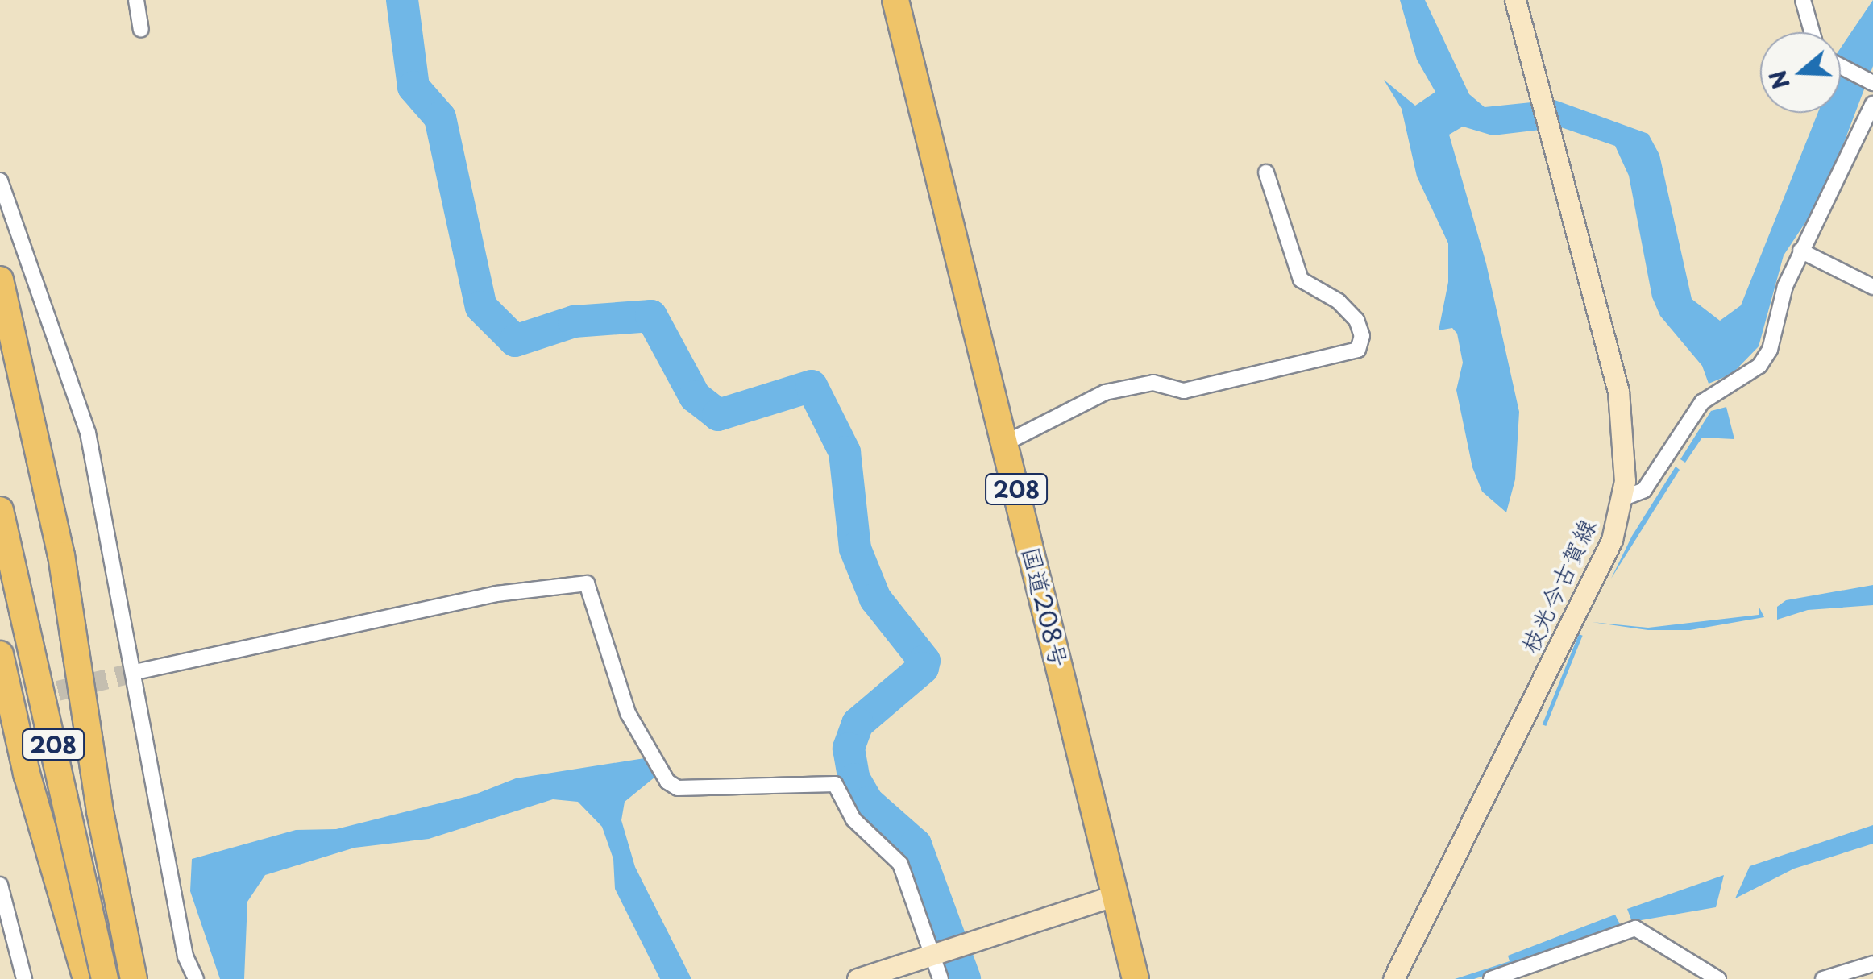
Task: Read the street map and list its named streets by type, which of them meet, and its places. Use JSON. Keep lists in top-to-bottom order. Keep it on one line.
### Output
{"streets":{"highway":["208","国道208号"],"main road":["枝光今古賀線"]},"north":"left"}
